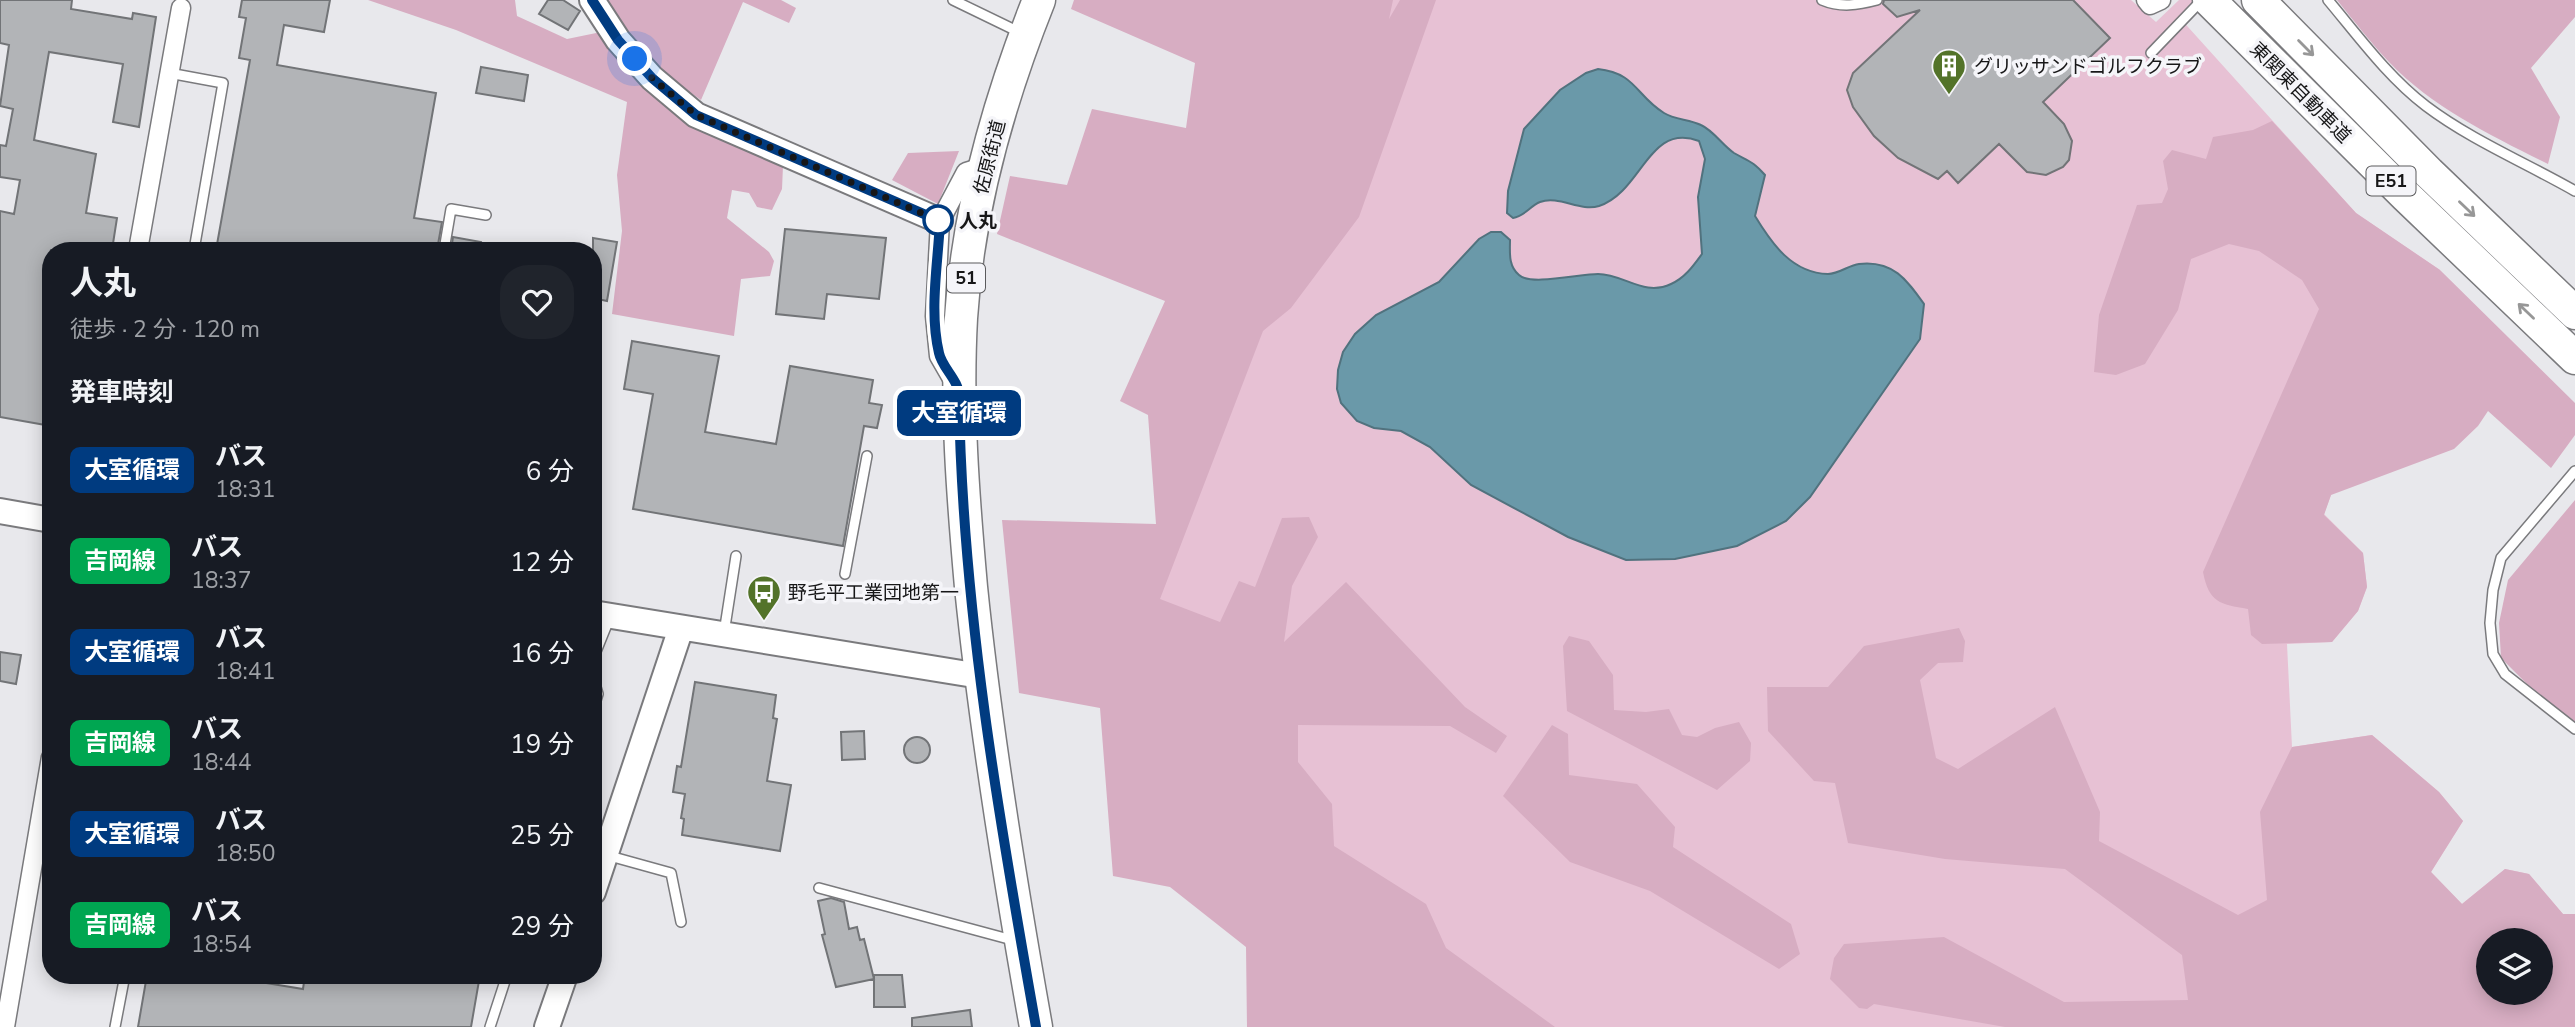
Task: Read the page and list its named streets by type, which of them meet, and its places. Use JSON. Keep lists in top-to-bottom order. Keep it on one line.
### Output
{"streets":{"highway":["東関東自動車道","佐原街道","E51","51"]},"places":{"building":["グリッサンドゴルフクラブ"],"other":["人丸"],"bus stop":["野毛平工業団地第一"]},"lines":["bus line 大室循環"],"page":{"on_map":"大室循環","heading":[["人丸","徒歩 · 2 分 · 120 m"],"発車時刻"],"list":[{"mark":"大室循環","name":"バス","note":"18:31","value":"6 分"},{"mark":"吉岡線","name":"バス","note":"18:37","value":"12 分"},{"mark":"大室循環","name":"バス","note":"18:41","value":"16 分"},{"mark":"吉岡線","name":"バス","note":"18:44","value":"19 分"},{"mark":"大室循環","name":"バス","note":"18:50","value":"25 分"},{"mark":"吉岡線","name":"バス","note":"18:54","value":"29 分"}]}}
